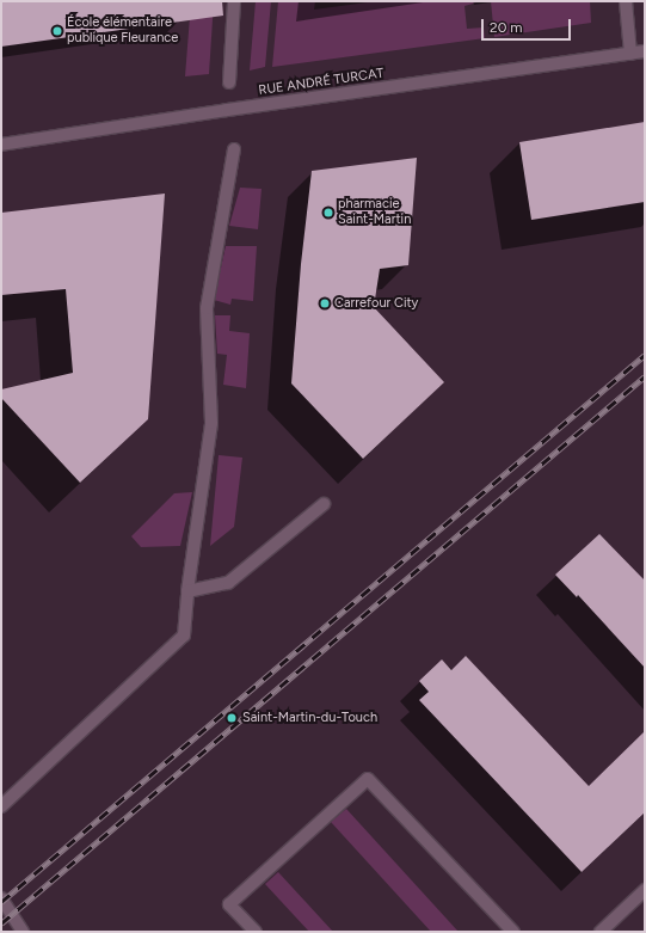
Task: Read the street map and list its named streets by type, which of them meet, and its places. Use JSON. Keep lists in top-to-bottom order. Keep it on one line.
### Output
{"streets":{"street":["RUE ANDRÉ TURCAT"]},"places":["École élémentaire publique Fleurance","pharmacie Saint-Martin","Carrefour City","Saint-Martin-du-Touch"],"scale_bar":"20 m"}
